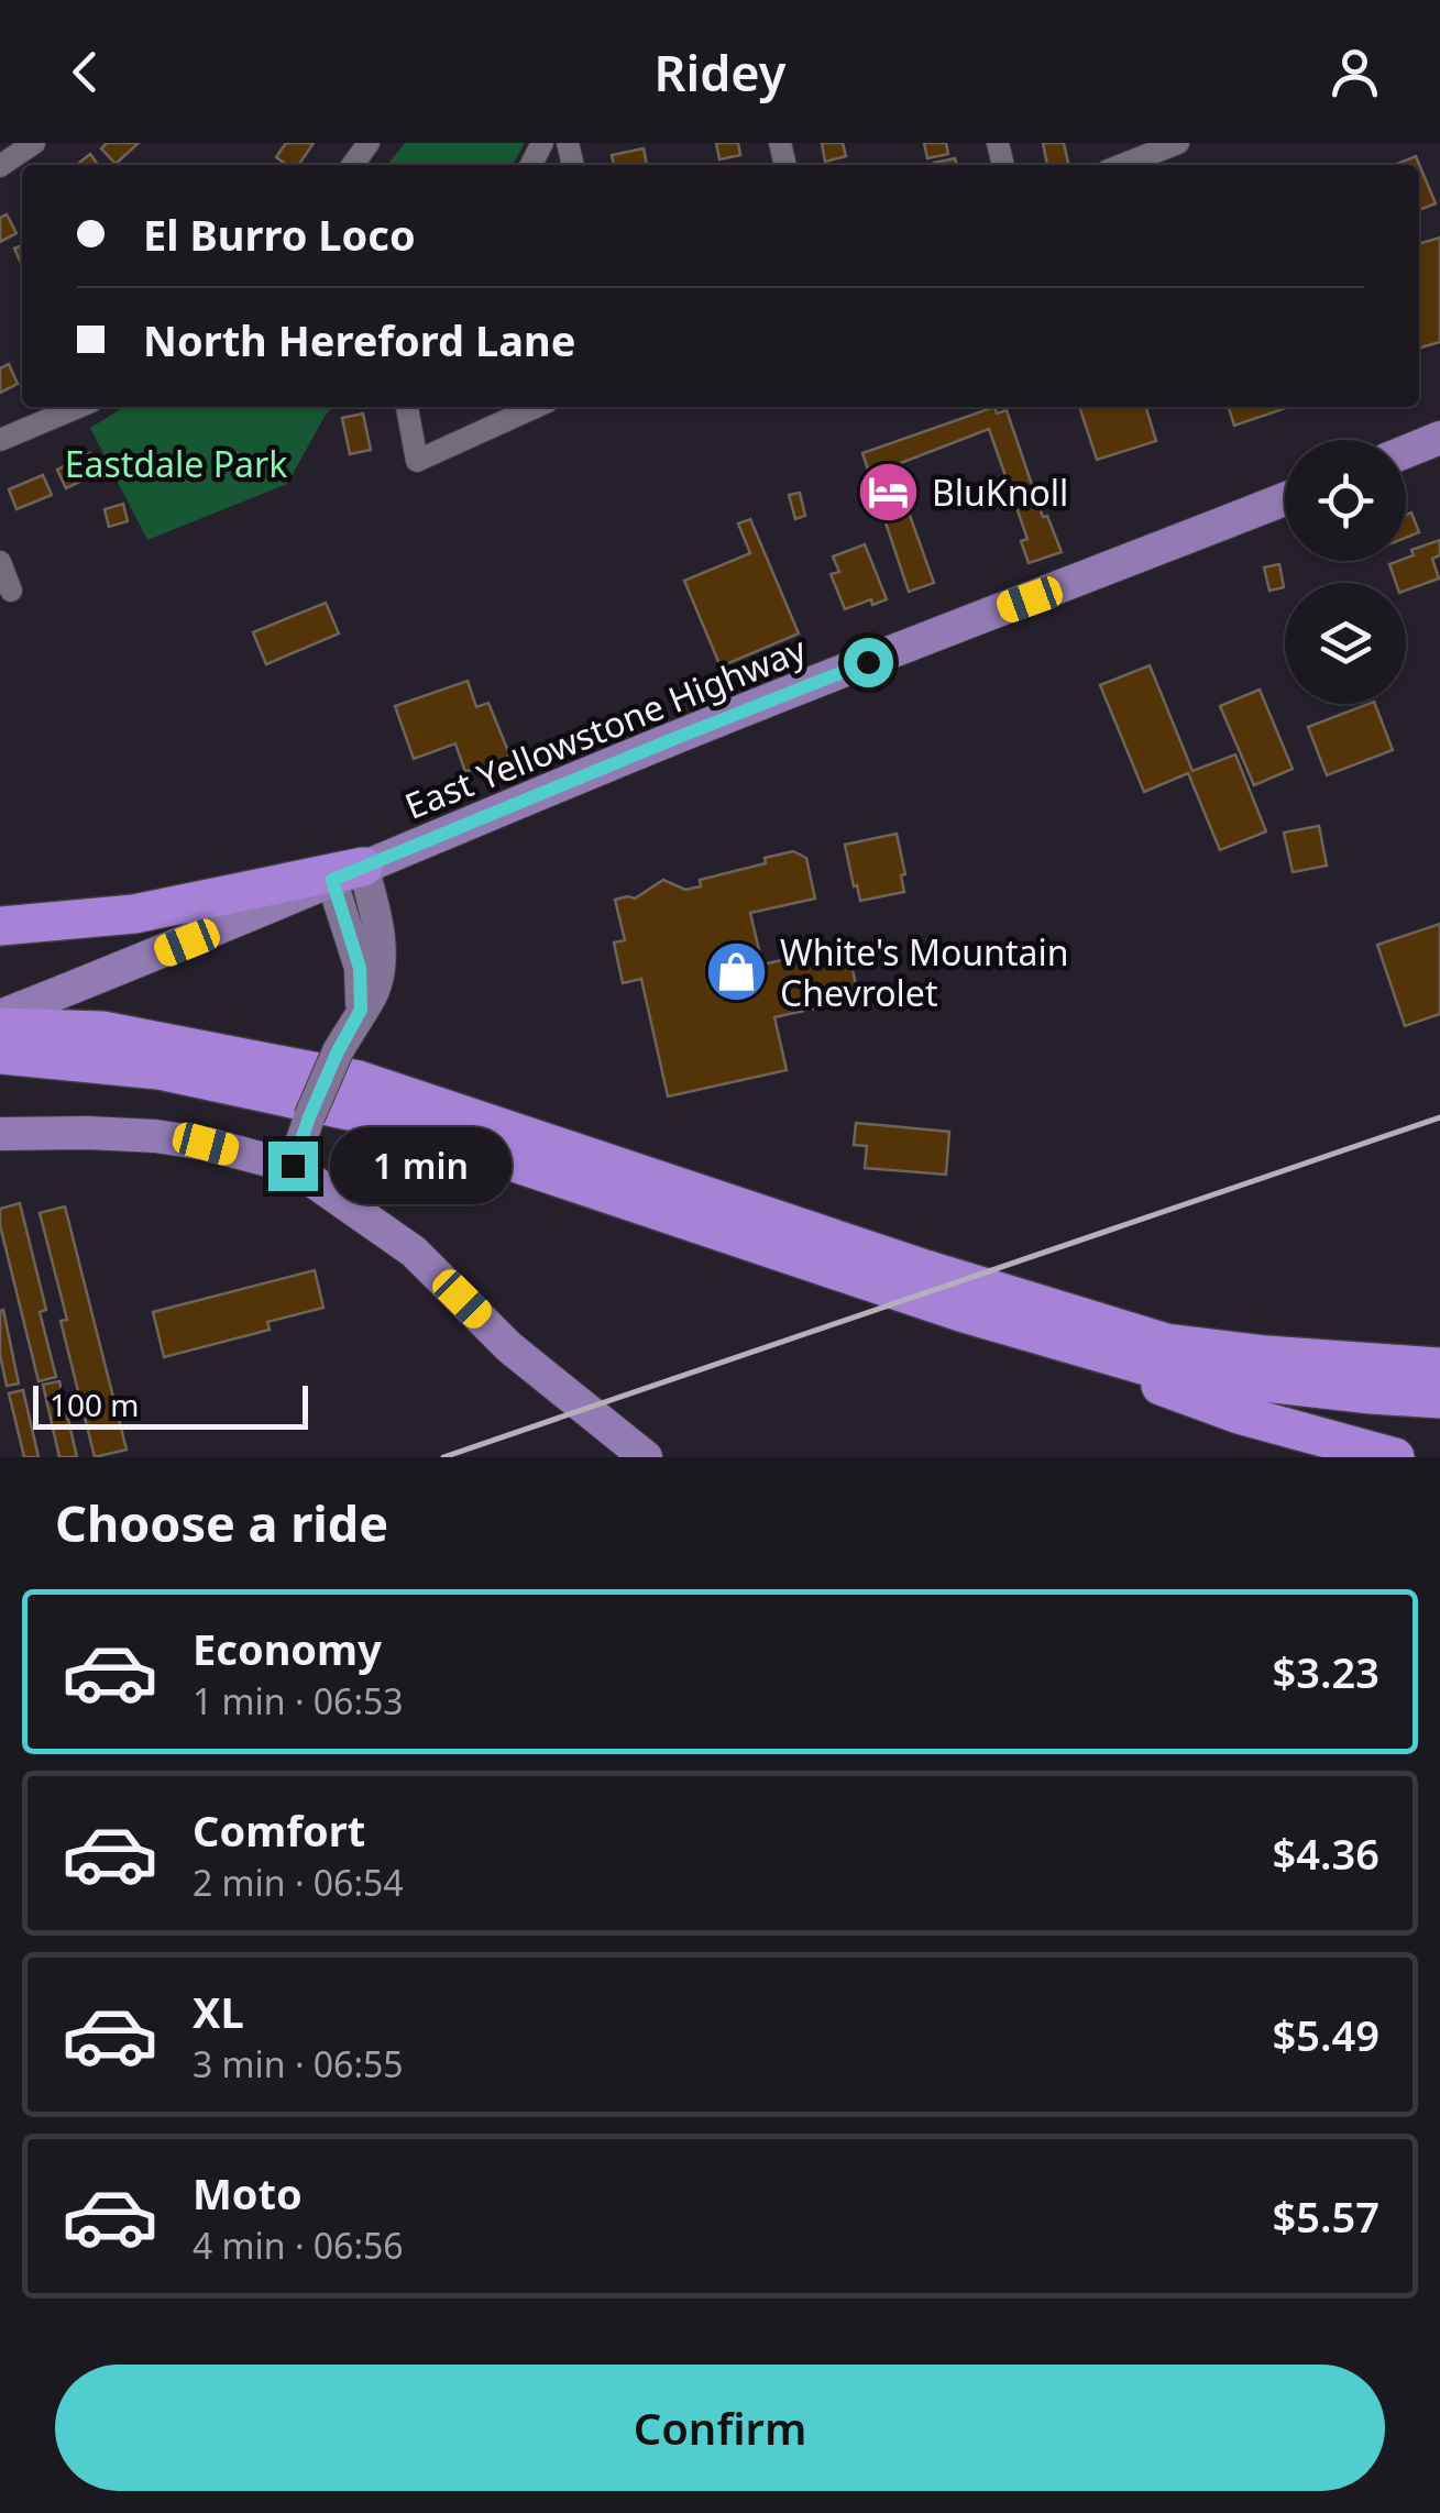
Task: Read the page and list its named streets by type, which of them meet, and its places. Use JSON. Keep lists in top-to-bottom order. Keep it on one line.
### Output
{"streets":{"main road":["East Yellowstone Highway"]},"parks":["Eastdale Park"],"places":{"hotel":["BluKnoll"],"shop":["White's Mountain Chevrolet"]},"scale_bar":"100 m","page":{"header":"Ridey","banner":["El Burro Loco","North Hereford Lane"],"bubble":"1 min","scale":"100 m","heading":"Choose a ride","list":[{"name":"Economy","note":"1 min · 06:53","value":"$3.23"},{"name":"Comfort","note":"2 min · 06:54","value":"$4.36"},{"name":"XL","note":"3 min · 06:55","value":"$5.49"},{"name":"Moto","note":"4 min · 06:56","value":"$5.57"}],"buttons":"Confirm"}}
